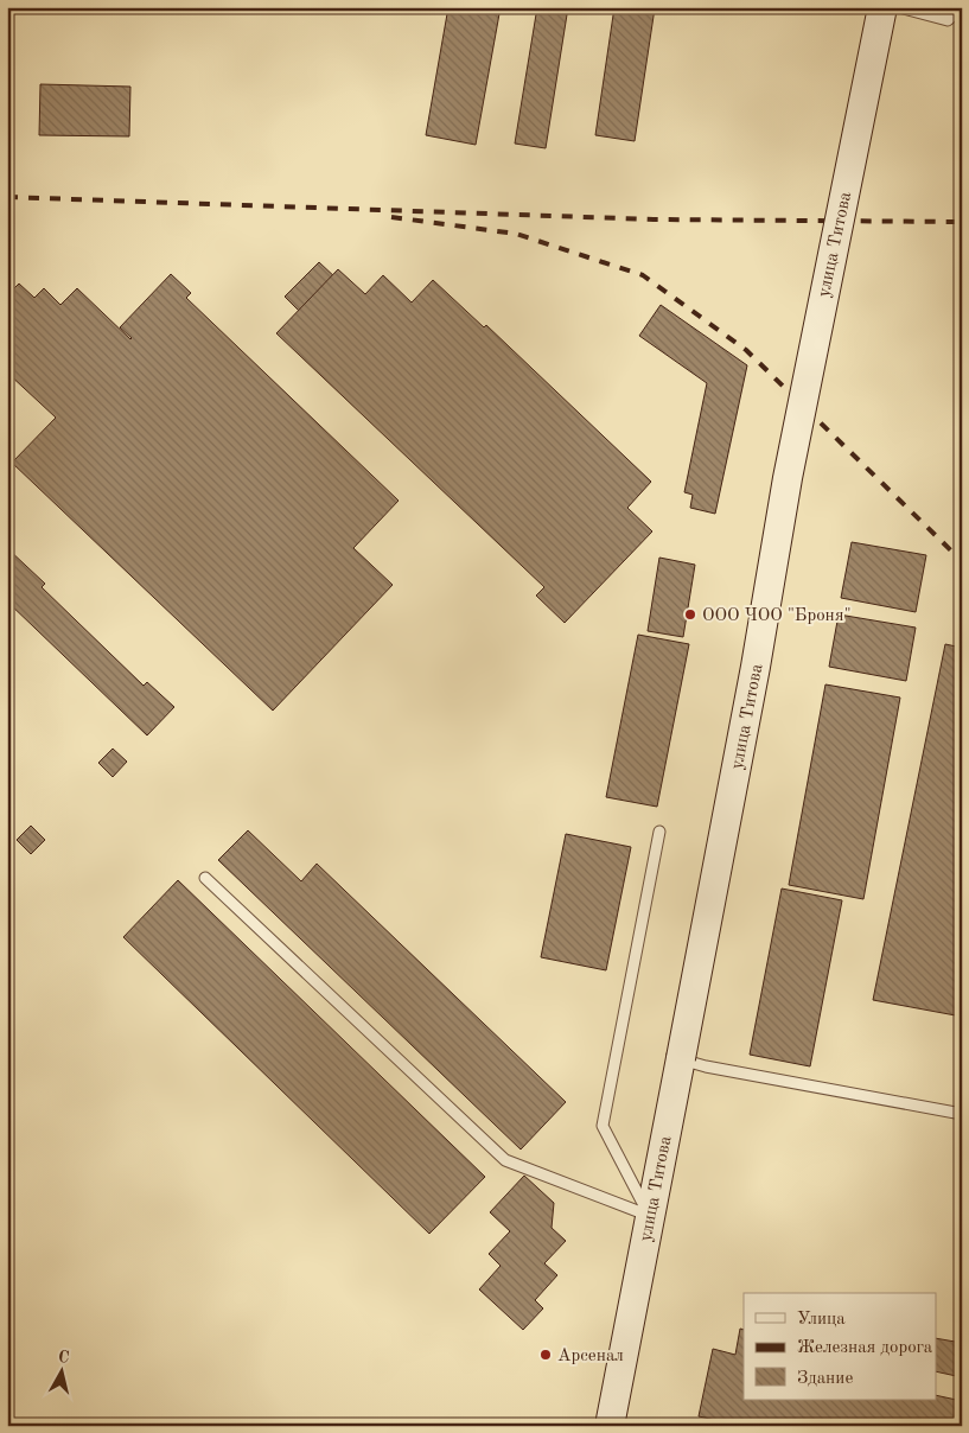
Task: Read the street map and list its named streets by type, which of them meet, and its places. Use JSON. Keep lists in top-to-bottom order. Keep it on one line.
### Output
{"streets":{"main road":["улица Титова"]},"places":["ООО ЧОО \"Броня\"","Арсенал"],"legend":["Улица","Железная дорога","Здание"],"north":"top"}
